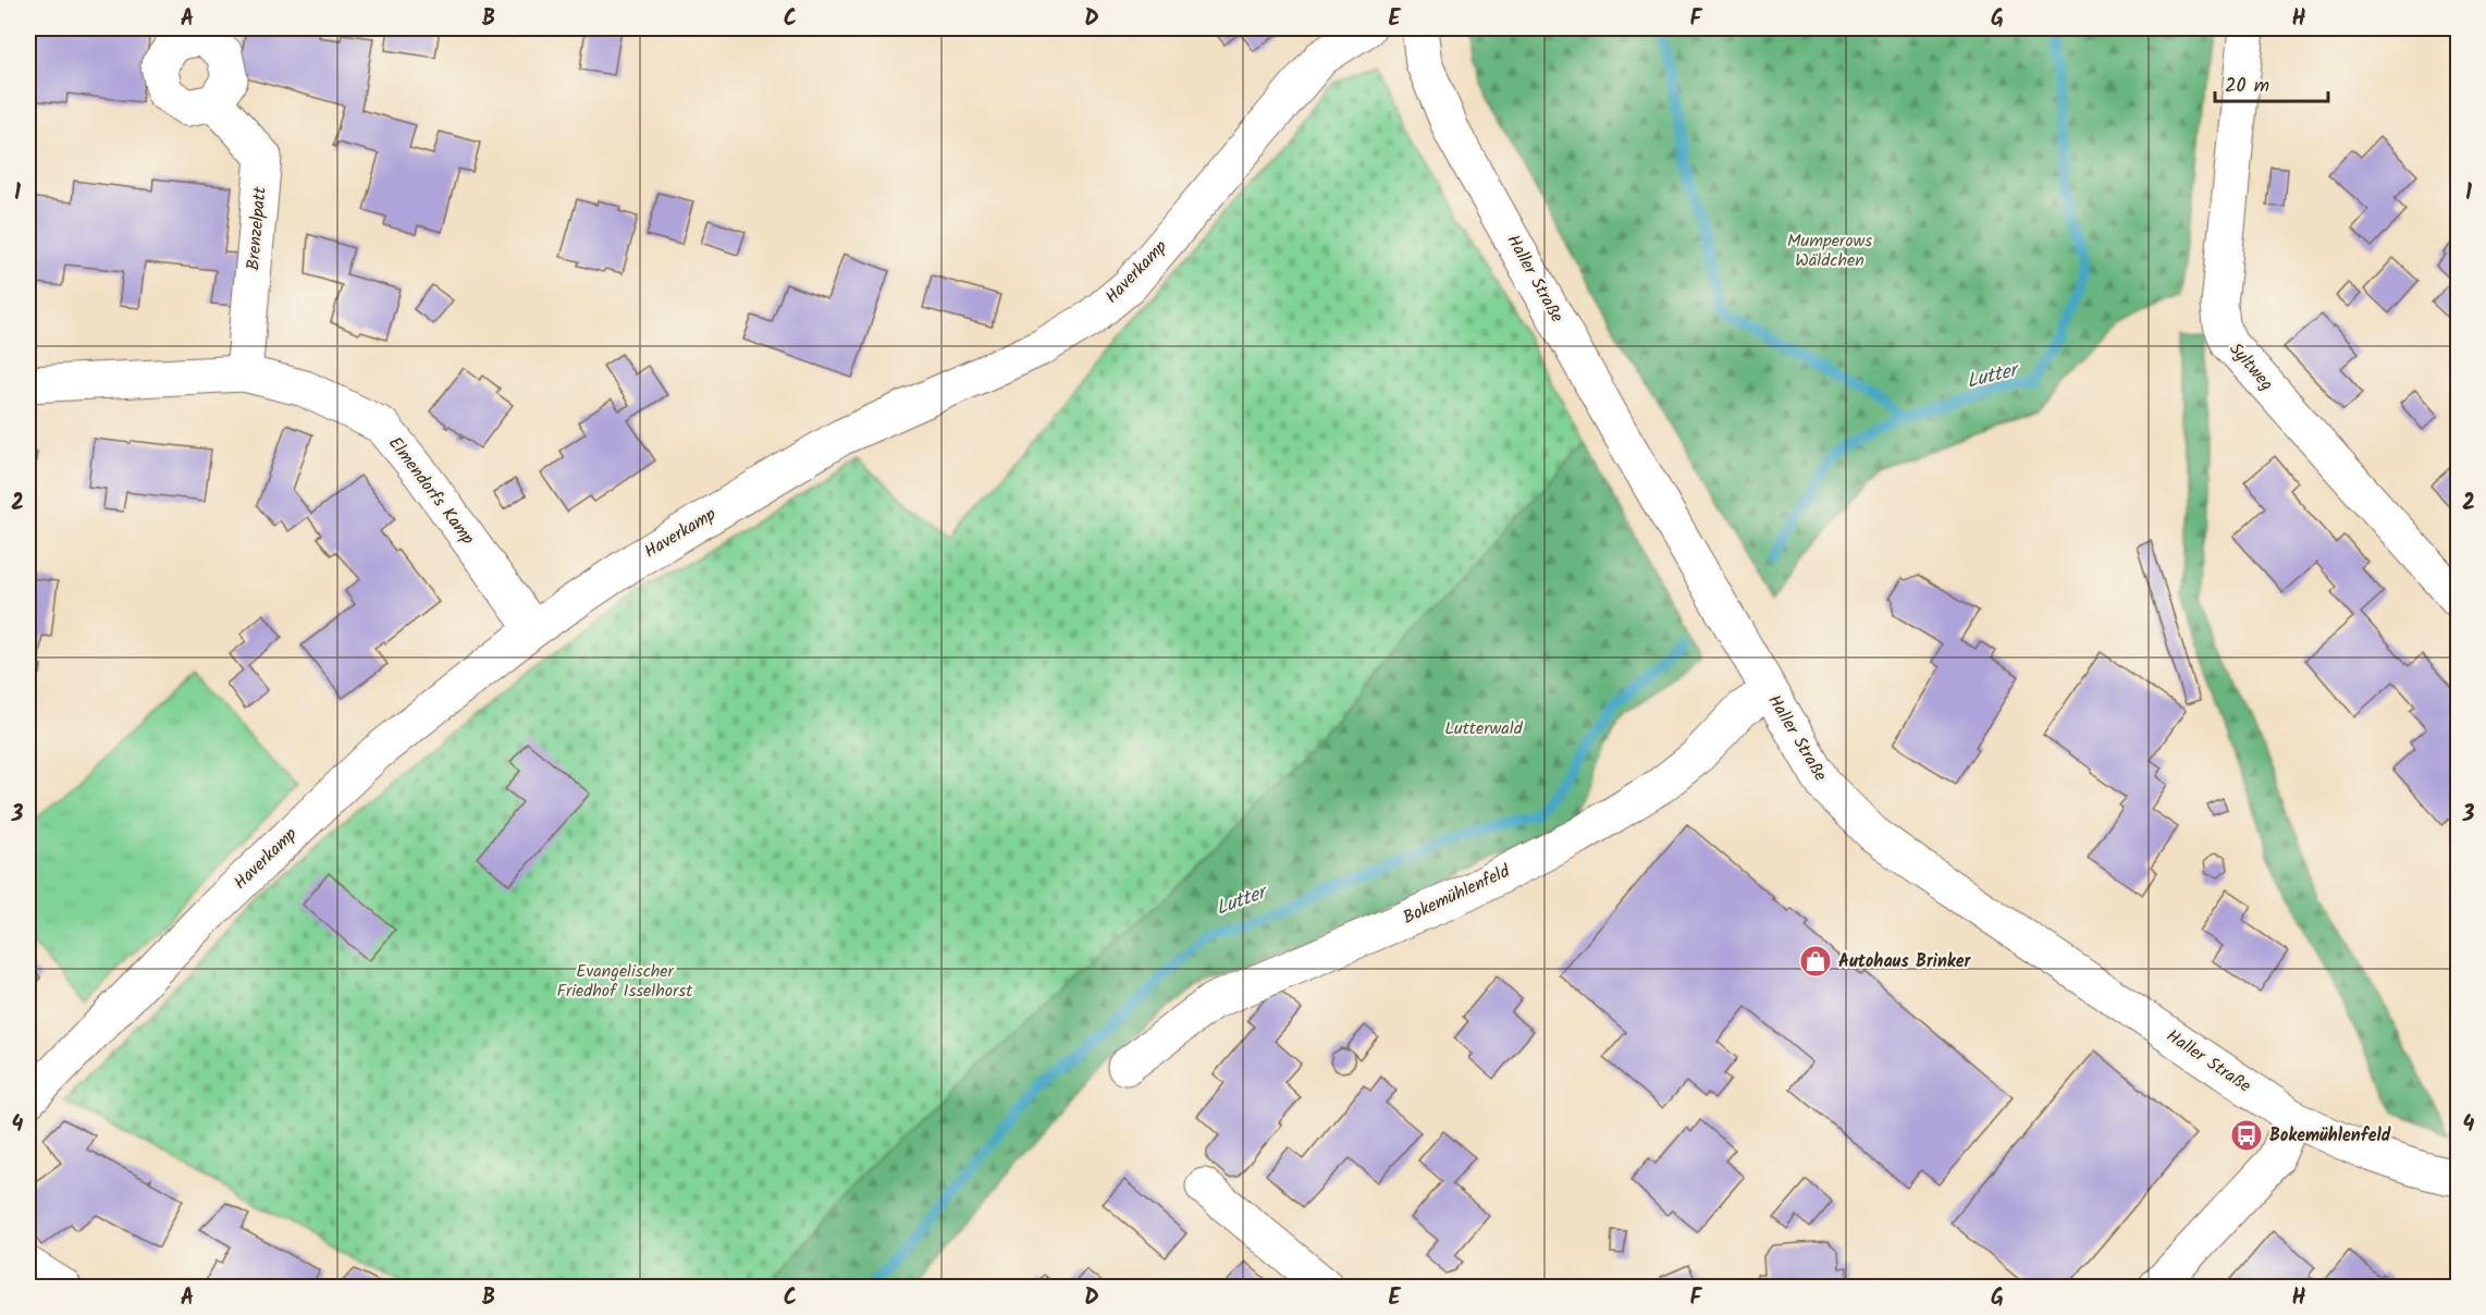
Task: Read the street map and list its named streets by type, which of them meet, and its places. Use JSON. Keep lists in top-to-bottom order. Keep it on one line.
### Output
{"streets":{"street":["Brenzelpatt","Haverkamp","Haller Straße","Syltweg","Elmendorfs Kamp","Bokemühlenfeld"]},"crossings":[["Brenzelpatt","Elmendorfs Kamp"],["Haverkamp","Elmendorfs Kamp"],["Haller Straße","Bokemühlenfeld"]],"water":["Lutter"],"parks":["Mumperows Wäldchen","Lutterwald","Evangelischer Friedhof Isselhorst"],"places":{"shop":["Autohaus Brinker"],"bus stop":["Bokemühlenfeld"]},"scale_bar":"20 m","grid":{"columns":["A","B","C","D","E","F","G","H"],"rows":["1","2","3","4"]}}
